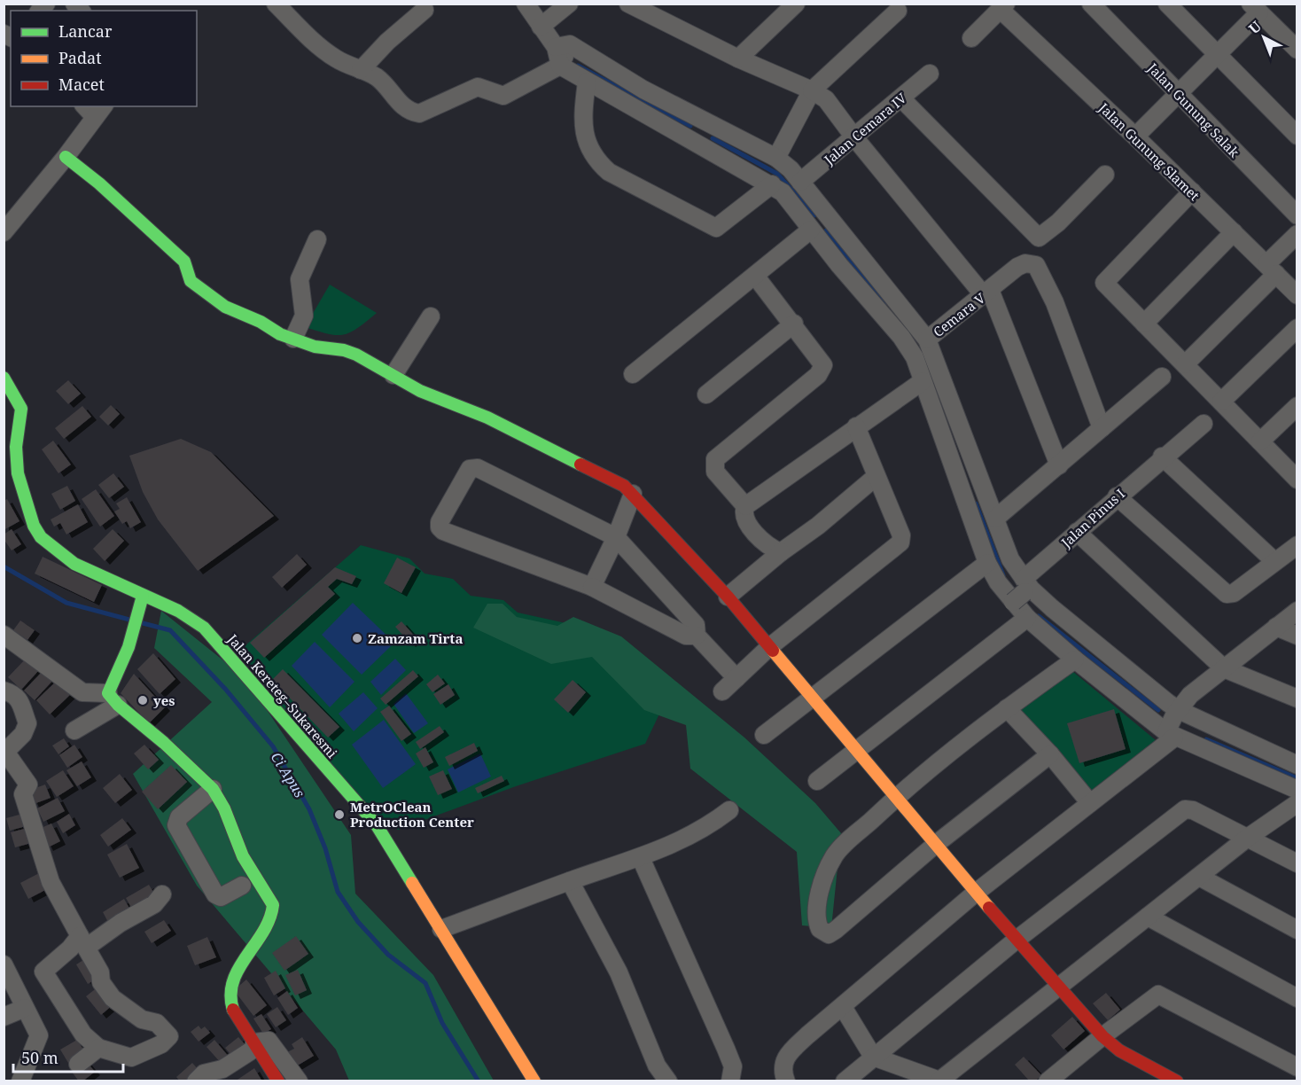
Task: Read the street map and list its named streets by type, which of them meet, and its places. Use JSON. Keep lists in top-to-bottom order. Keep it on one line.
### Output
{"streets":{"street":["Jalan Gunung Salak","Jalan Cemara IV","Jalan Gunung Slamet","Cemara V","Jalan Pinus I","Jalan Kereteg–Sukaresmi"]},"water":["Ci Apus"],"places":["Zamzam Tirta","yes","MetrOClean Production Center"],"legend":["Lancar","Padat","Macet"],"scale_bar":"50 m","north":"top left"}
